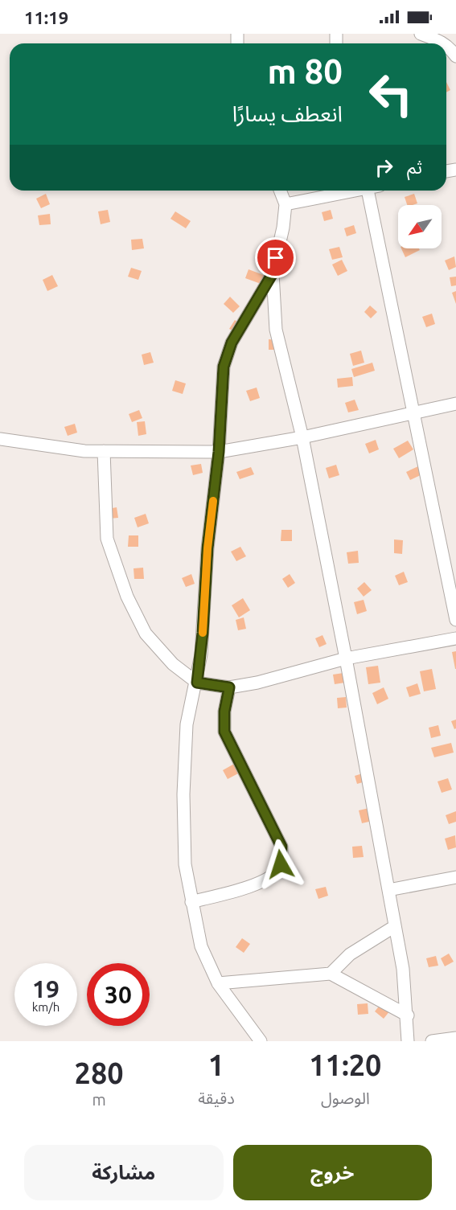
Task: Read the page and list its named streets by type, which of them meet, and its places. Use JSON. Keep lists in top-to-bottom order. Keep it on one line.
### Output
{"north":"bottom left","page":{"status":"11:19","turn":["80 m","انعطف يسارًا"],"then":"ثم","speed":"19 km/h","limit":"30","eta":["11:20","الوصول","1","دقيقة","280","m"],"buttons":["خروج","مشاركة"]}}
